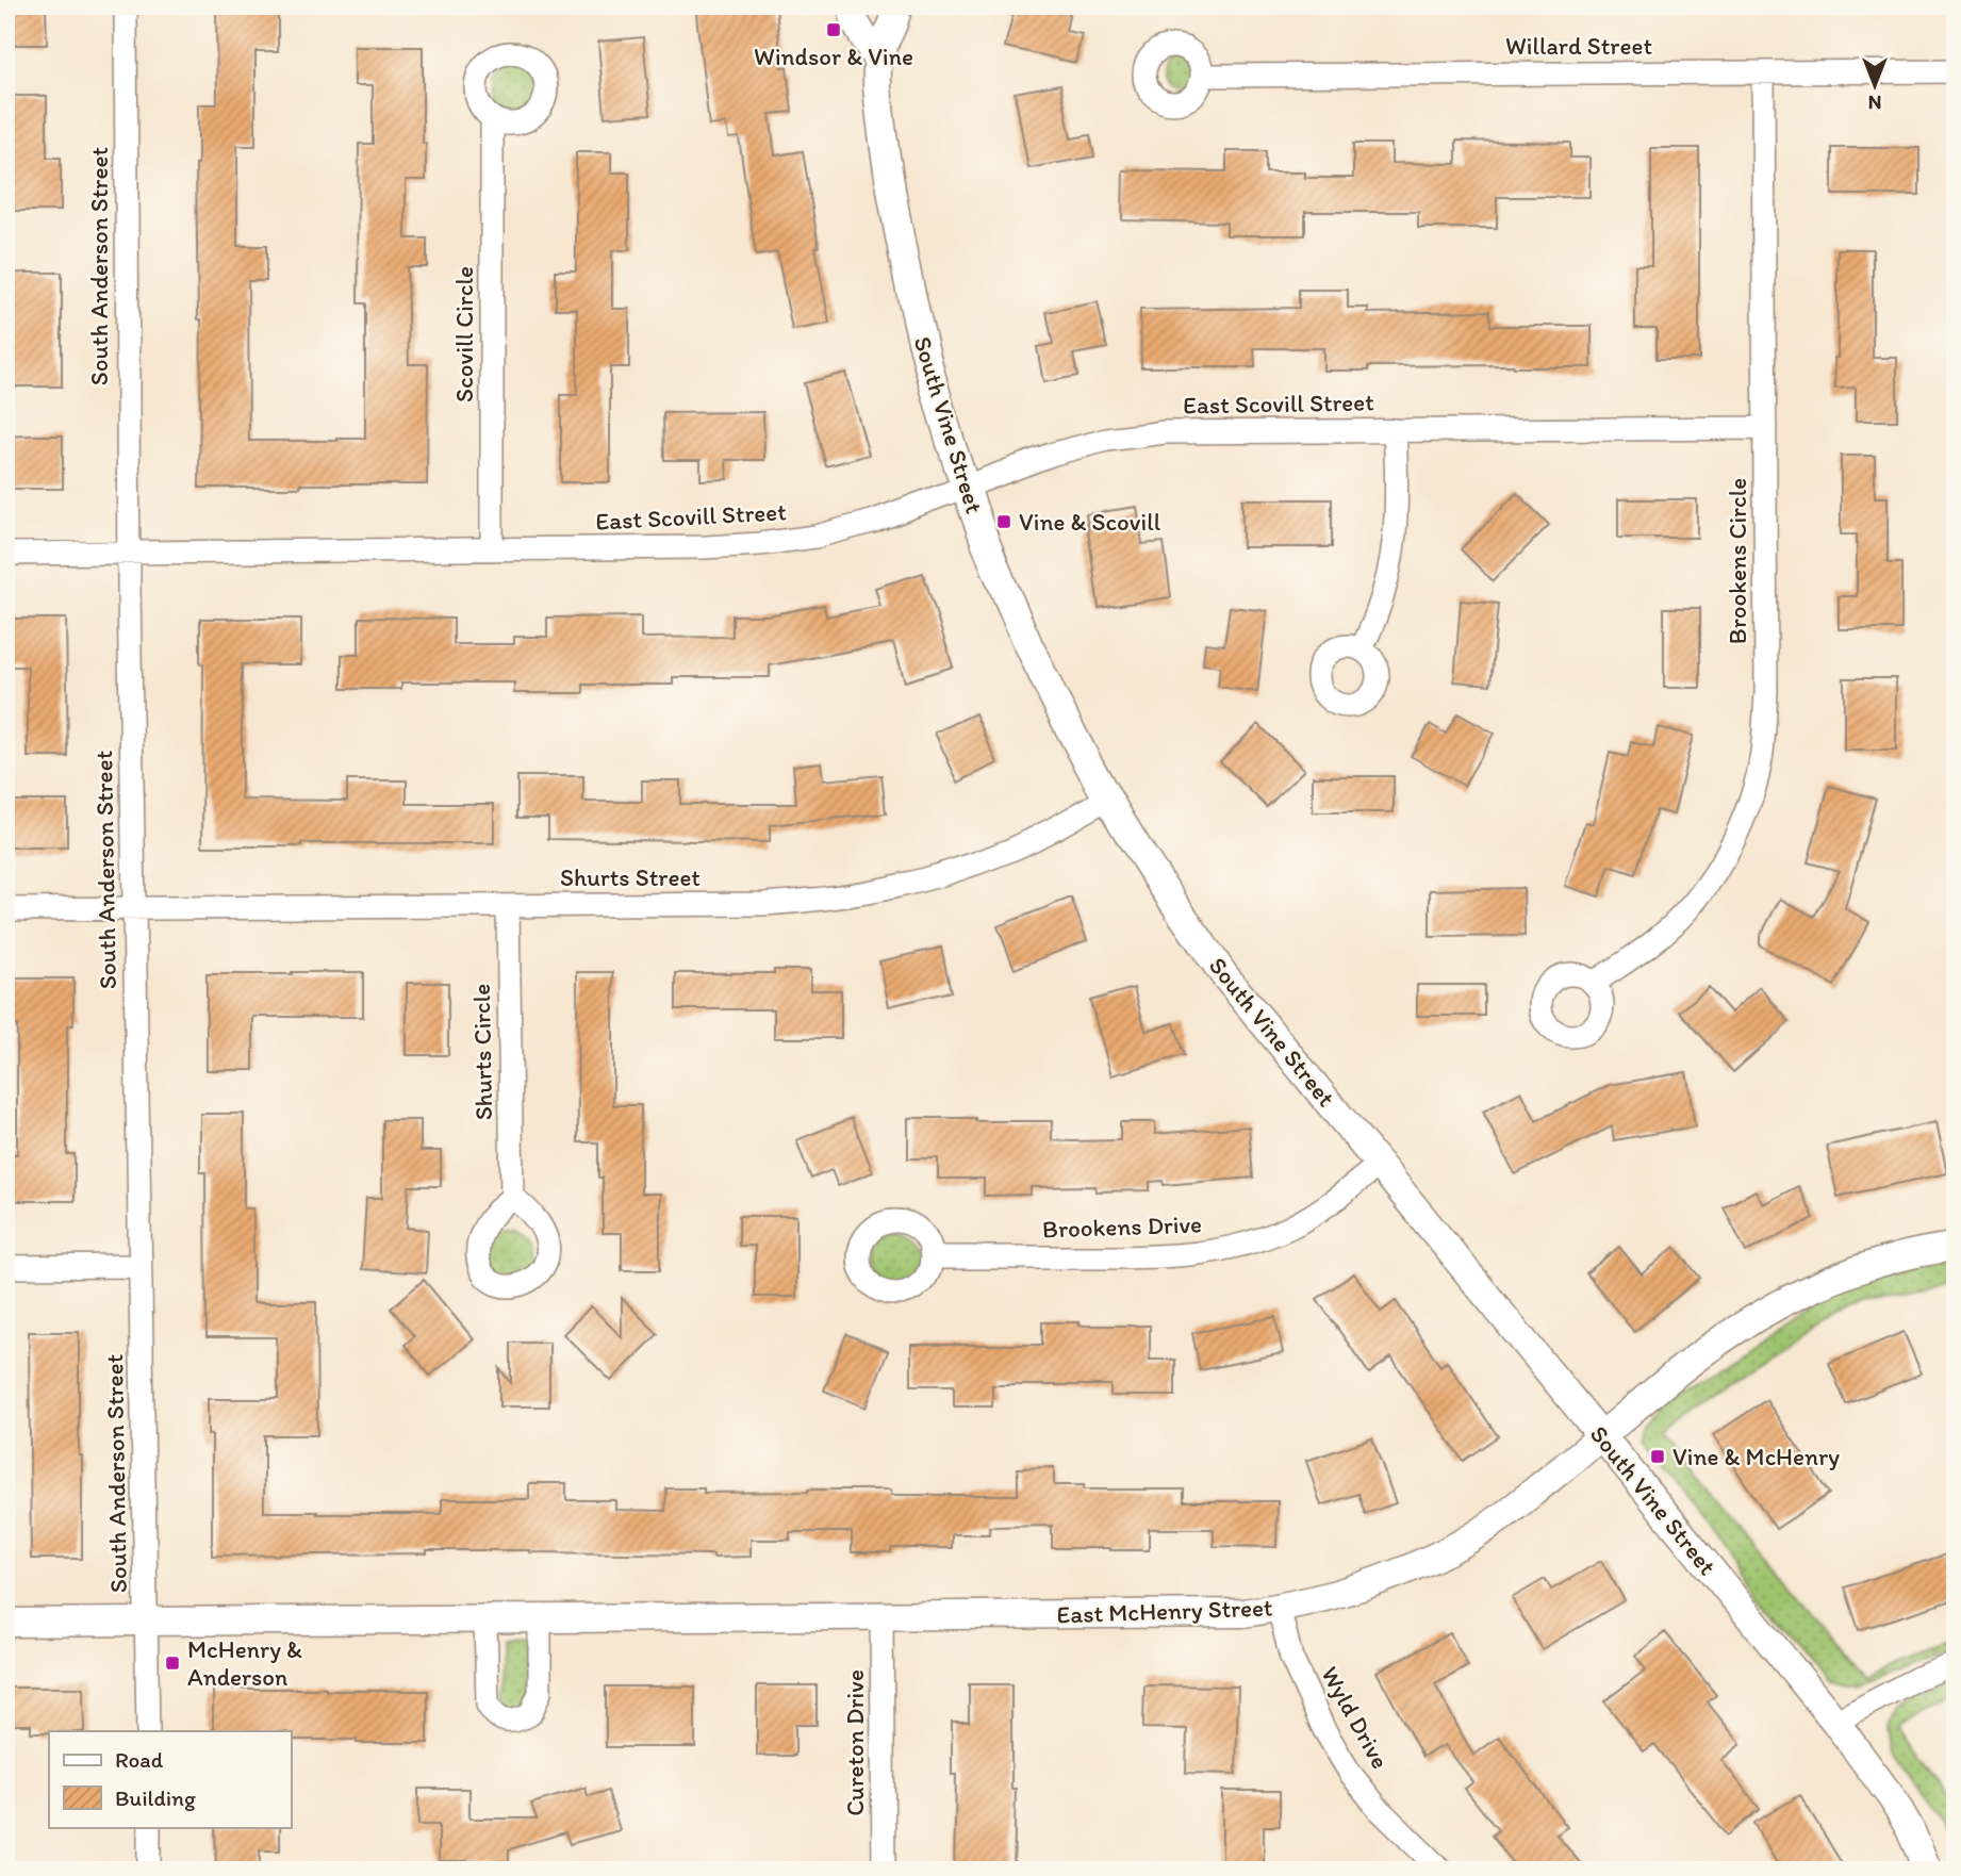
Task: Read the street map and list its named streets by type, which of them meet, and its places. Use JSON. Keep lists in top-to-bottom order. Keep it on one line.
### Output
{"streets":{"street":["Willard Street","South Anderson Street","Scovill Circle","East Scovill Street","South Vine Street","Brookens Circle","Shurts Street","Shurts Circle","Brookens Drive","East McHenry Street","Wyld Drive","Cureton Drive"]},"crossings":[["Willard Street","Brookens Circle"],["South Anderson Street","East Scovill Street"],["South Anderson Street","Shurts Street"],["South Anderson Street","East McHenry Street"],["Scovill Circle","East Scovill Street"],["East Scovill Street","South Vine Street"],["East Scovill Street","Brookens Circle"],["South Vine Street","Shurts Street"],["South Vine Street","Brookens Drive"],["South Vine Street","East McHenry Street"],["Shurts Street","Shurts Circle"],["East McHenry Street","Wyld Drive"],["East McHenry Street","Cureton Drive"]],"places":{"transit":["Windsor & Vine","Vine & Scovill","Vine & McHenry","McHenry & Anderson"]},"legend":["Road","Building"],"north":"bottom"}
